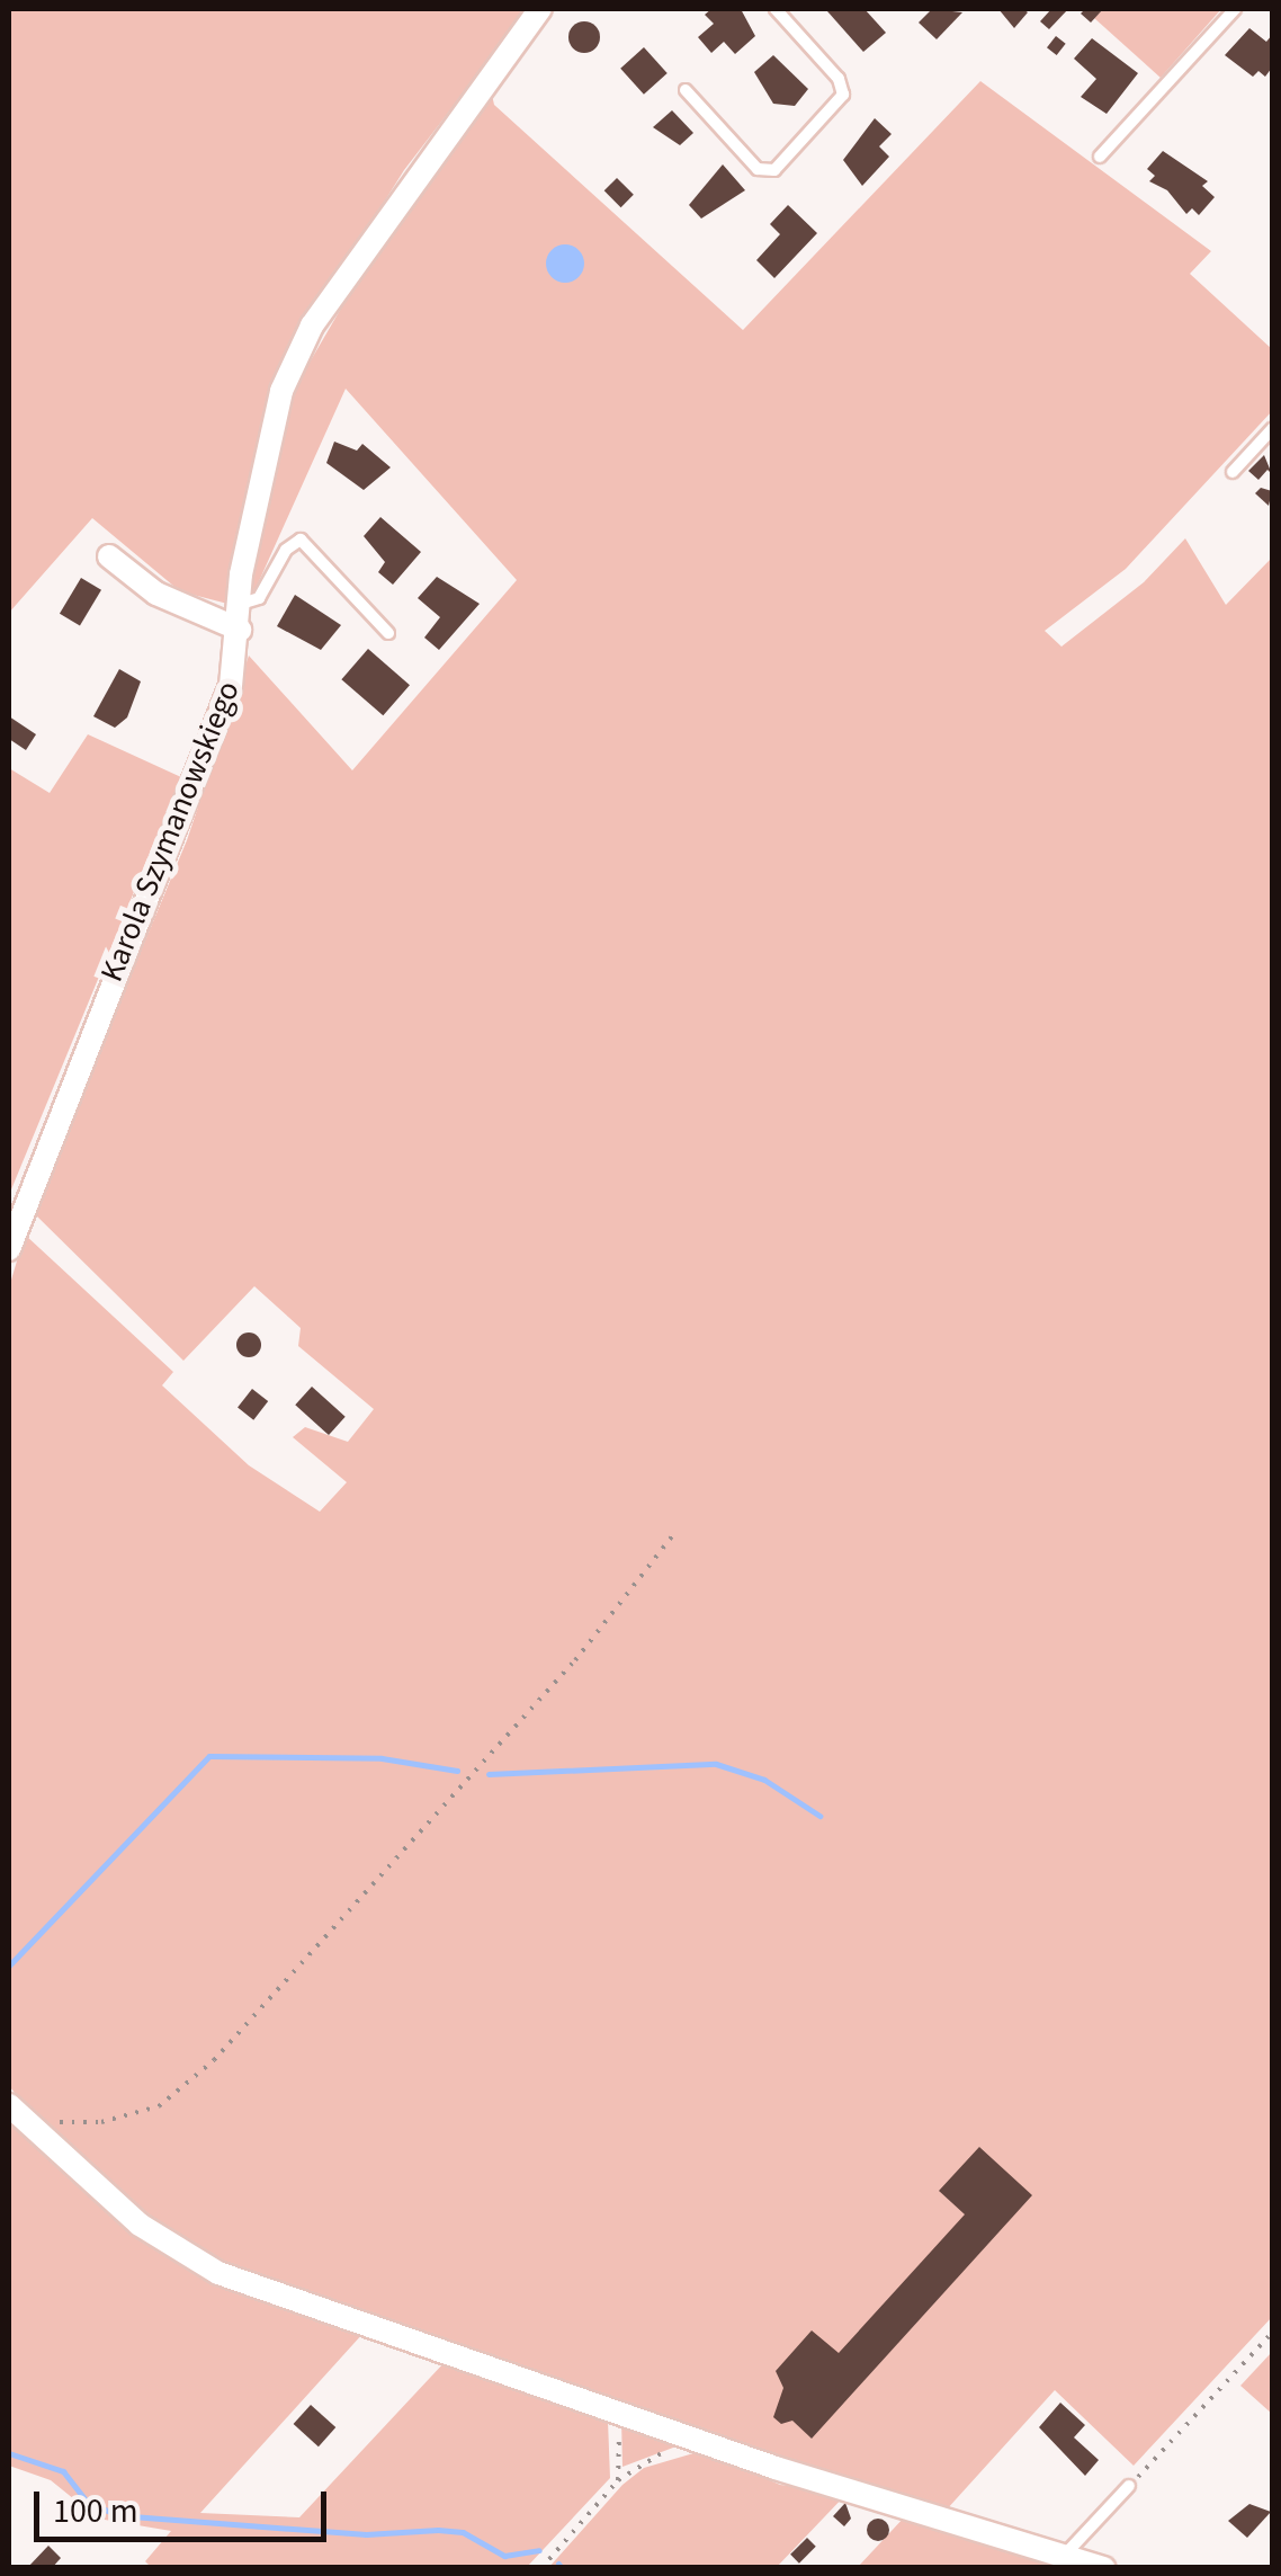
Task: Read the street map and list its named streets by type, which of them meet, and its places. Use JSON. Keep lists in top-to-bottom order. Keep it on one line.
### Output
{"streets":{"street":["Karola Szymanowskiego"]},"scale_bar":"100 m"}
